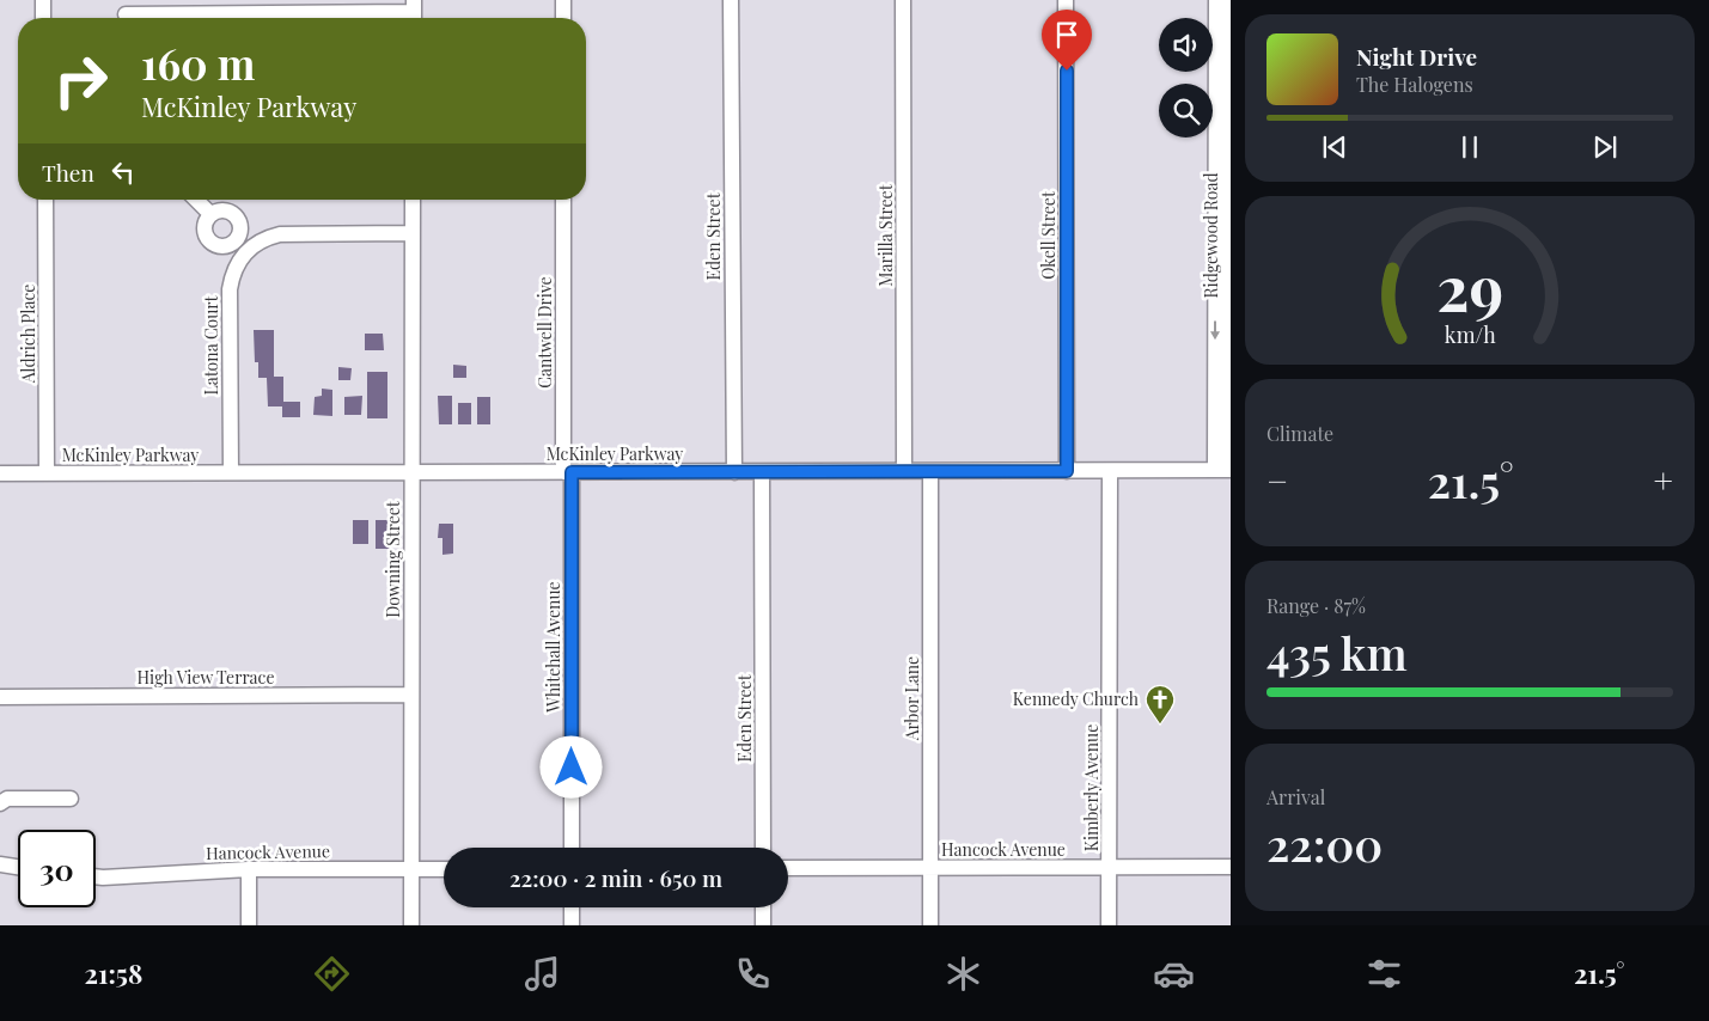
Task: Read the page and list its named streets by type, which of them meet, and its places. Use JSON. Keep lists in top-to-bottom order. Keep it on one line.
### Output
{"streets":{"street":["Marilla Street","Okell Street","Ridgewood Road","Eden Street","Cantwell Drive","Aldrich Place","Latona Court","McKinley Parkway","Downing Street","Whitehall Avenue","High View Terrace","Arbor Lane","Kimberly Avenue","Hancock Avenue"]},"crossings":[["Marilla Street","McKinley Parkway"],["Okell Street","McKinley Parkway"],["Ridgewood Road","McKinley Parkway"],["Eden Street","McKinley Parkway"],["Cantwell Drive","McKinley Parkway"],["Cantwell Drive","Whitehall Avenue"],["Aldrich Place","McKinley Parkway"],["Latona Court","McKinley Parkway"],["McKinley Parkway","Downing Street"],["McKinley Parkway","Whitehall Avenue"],["McKinley Parkway","Arbor Lane"],["McKinley Parkway","Kimberly Avenue"],["Downing Street","High View Terrace"],["Downing Street","Hancock Avenue"],["Arbor Lane","Hancock Avenue"],["Kimberly Avenue","Hancock Avenue"]],"places":{"church":["Kennedy Church"]},"page":{"turn":["160 m","McKinley Parkway"],"song":["Night Drive","The Halogens"],"then":"Then","tile":["Climate",["Range · 87%","435 km"],["Arrival","22:00"]],"heat":["−","21.5°","+"],"limit":"30","trip":"22:00 · 2 min · 650 m","tabs":["21:58","21.5°"],"gauge":["29","km/h"]}}
